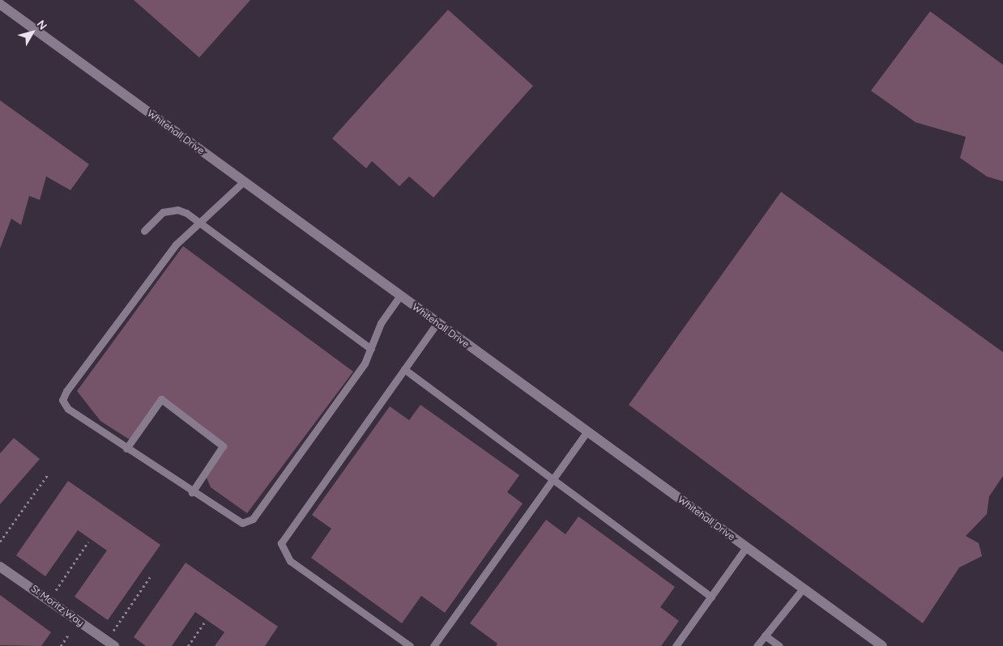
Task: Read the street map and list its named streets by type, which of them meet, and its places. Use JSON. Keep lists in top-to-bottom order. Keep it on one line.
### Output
{"streets":{"street":["Whitehall Drive","St Moritz Way"]},"north":"top right"}
